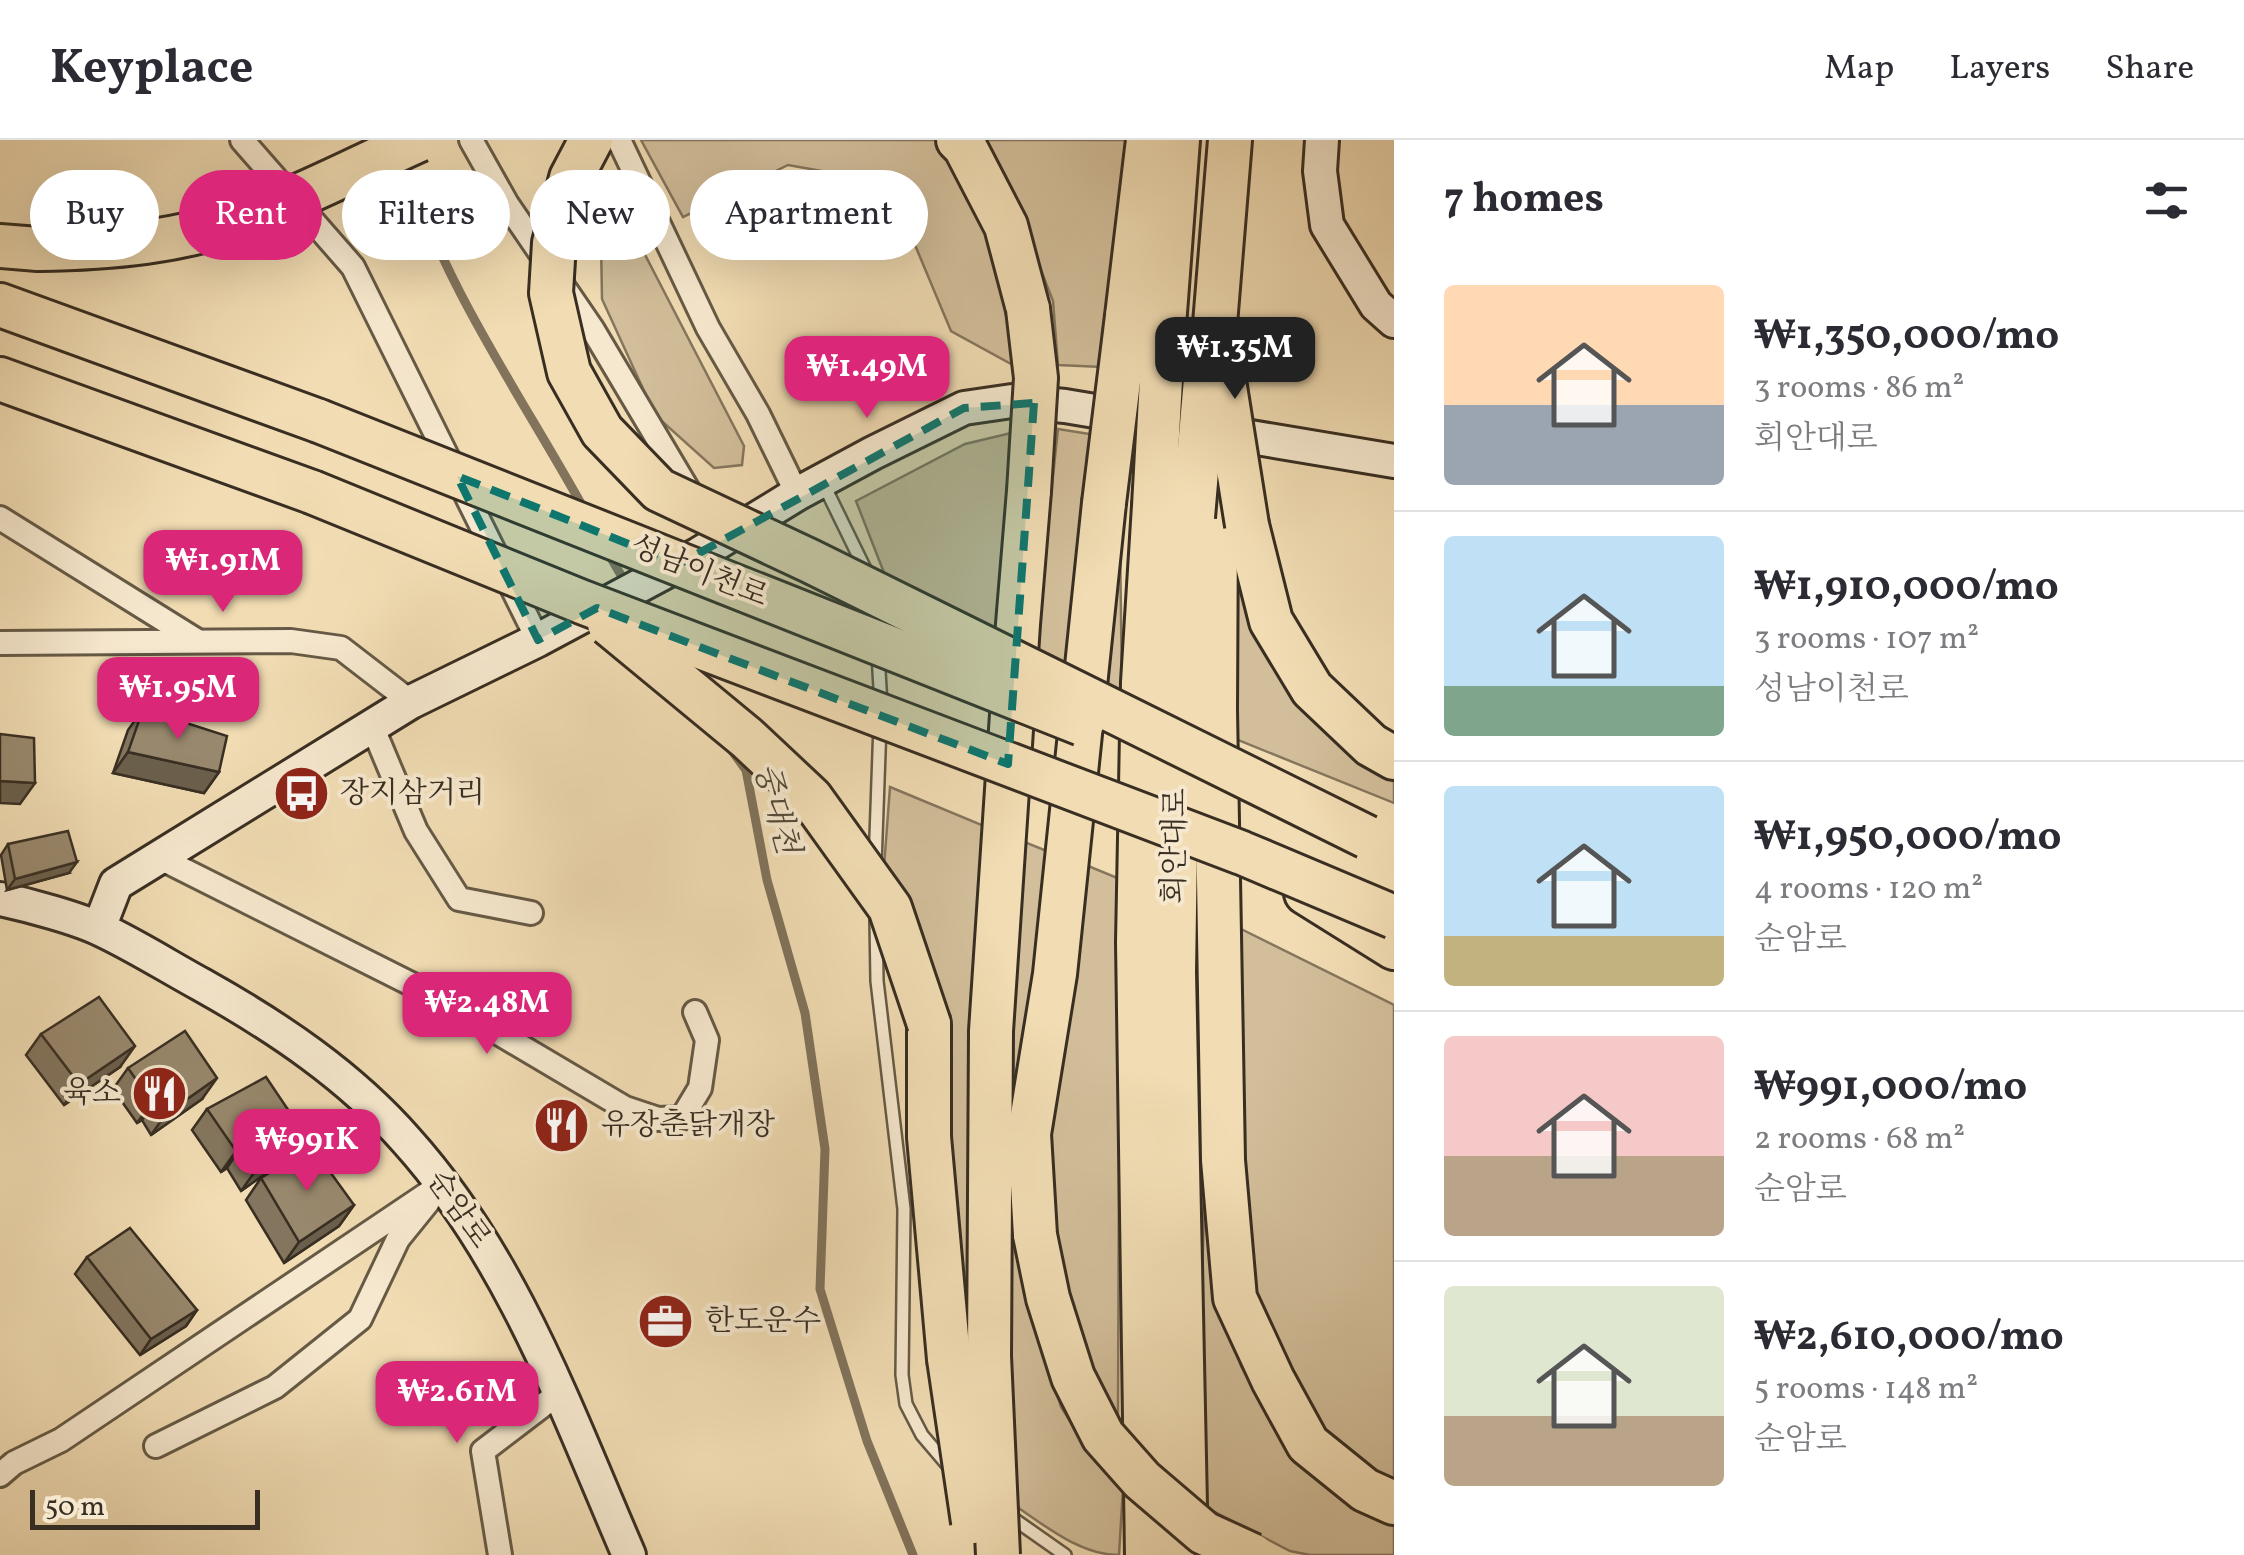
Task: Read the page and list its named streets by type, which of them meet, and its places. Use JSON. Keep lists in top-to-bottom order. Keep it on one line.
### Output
{"streets":{"highway":["성남이천로","회안대로"],"street":["순암로"]},"water":["중대천"],"places":{"bus stop":["장지삼거리"],"restaurant":["육소","유장춘닭개장"],"office":["한도운수"]},"scale_bar":"50 m","page":{"header":"Keyplace","nav":["Map","Layers","Share"],"heading":"7 homes","chip":["Buy","Rent","Filters","New","Apartment"],"list":[{"name":"₩1,350,000/mo","note":"3 rooms · 86 m² · 회안대로"},{"name":"₩1,910,000/mo","note":"3 rooms · 107 m² · 성남이천로"},{"name":"₩1,950,000/mo","note":"4 rooms · 120 m² · 순암로"},{"name":"₩991,000/mo","note":"2 rooms · 68 m² · 순암로"},{"name":"₩2,610,000/mo","note":"5 rooms · 148 m² · 순암로"}],"price":["₩1.35M","₩1.49M","₩1.91M","₩1.95M","₩2.48M","₩991K","₩2.61M"],"scale":"50 m"}}
